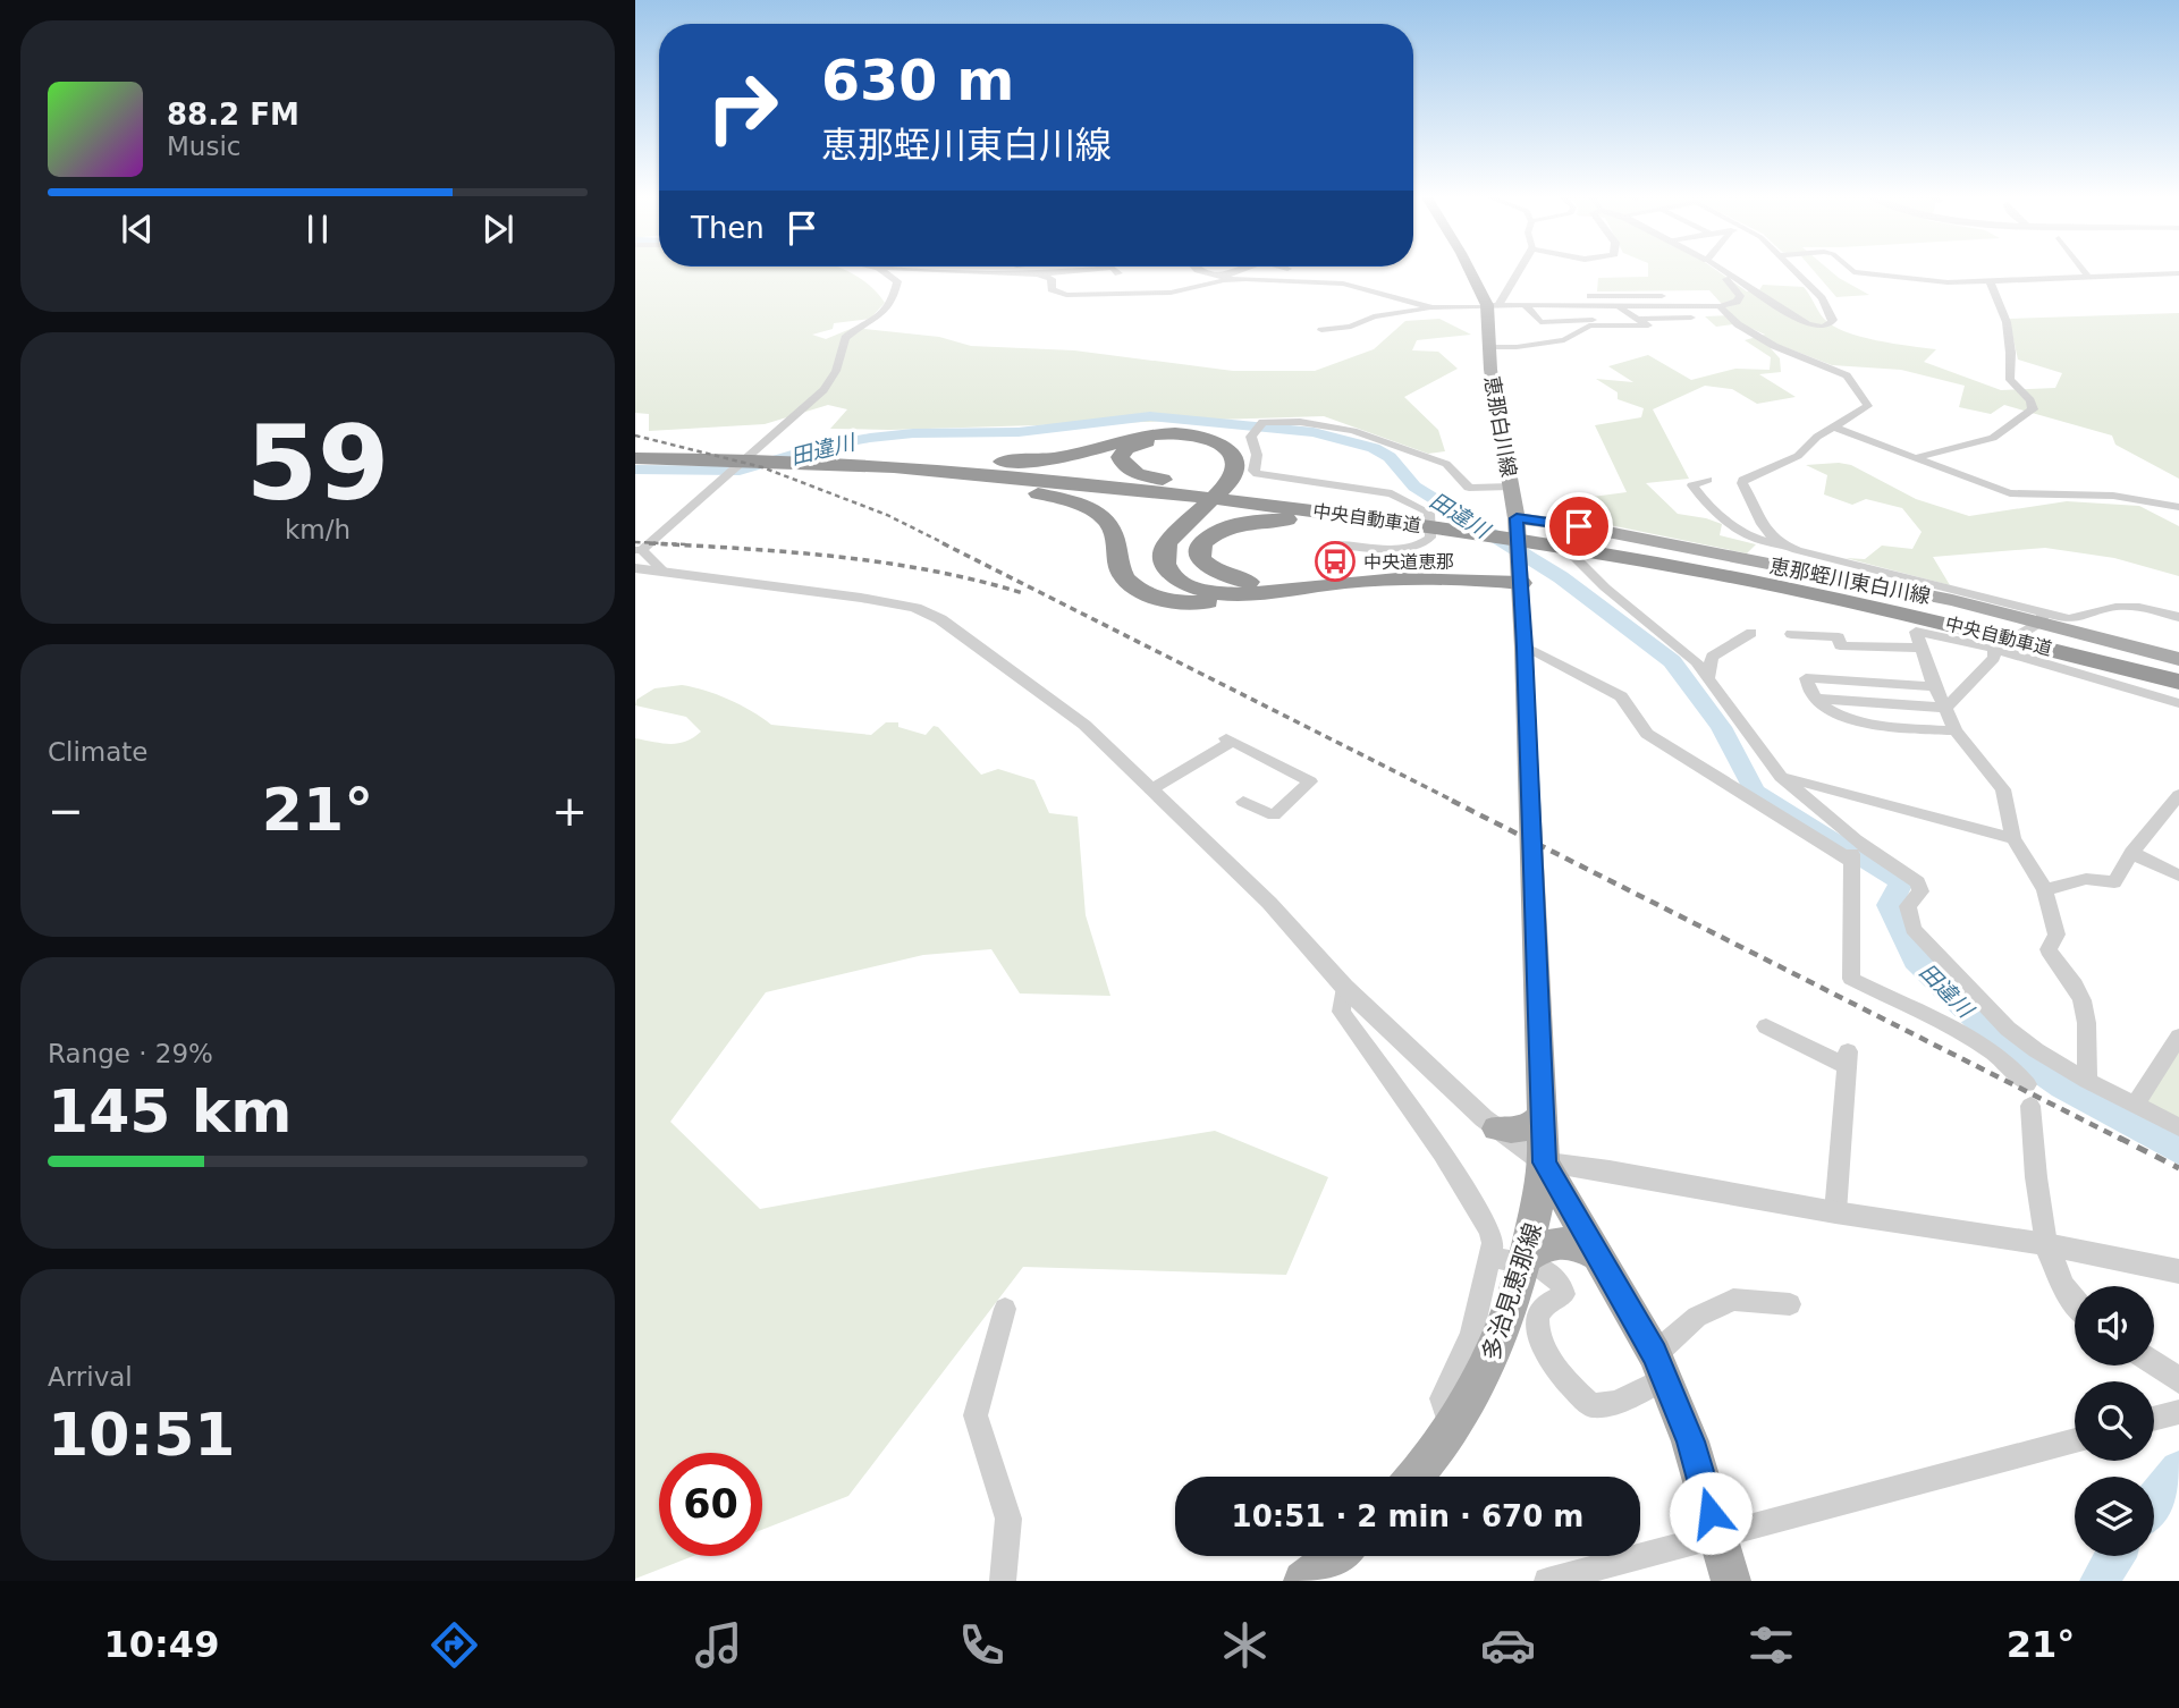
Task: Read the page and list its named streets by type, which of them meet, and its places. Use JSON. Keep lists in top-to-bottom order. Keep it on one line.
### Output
{"streets":{"highway":["中央自動車道"],"main road":["恵那白川線","恵那蛭川東白川線","多治見恵那線"]},"crossings":[["恵那白川線","恵那蛭川東白川線"],["恵那白川線","多治見恵那線"]],"water":["田違川"],"places":{"bus stop":["中央道恵那"]},"page":{"turn":["630 m","恵那蛭川東白川線"],"song":["88.2 FM","Music"],"then":"Then","tile":[["59","km/h"],"Climate",["Range · 29%","145 km"],["Arrival","10:51"]],"heat":["−","21°","+"],"limit":"60","trip":"10:51 · 2 min · 670 m","tabs":["10:49","21°"]}}
